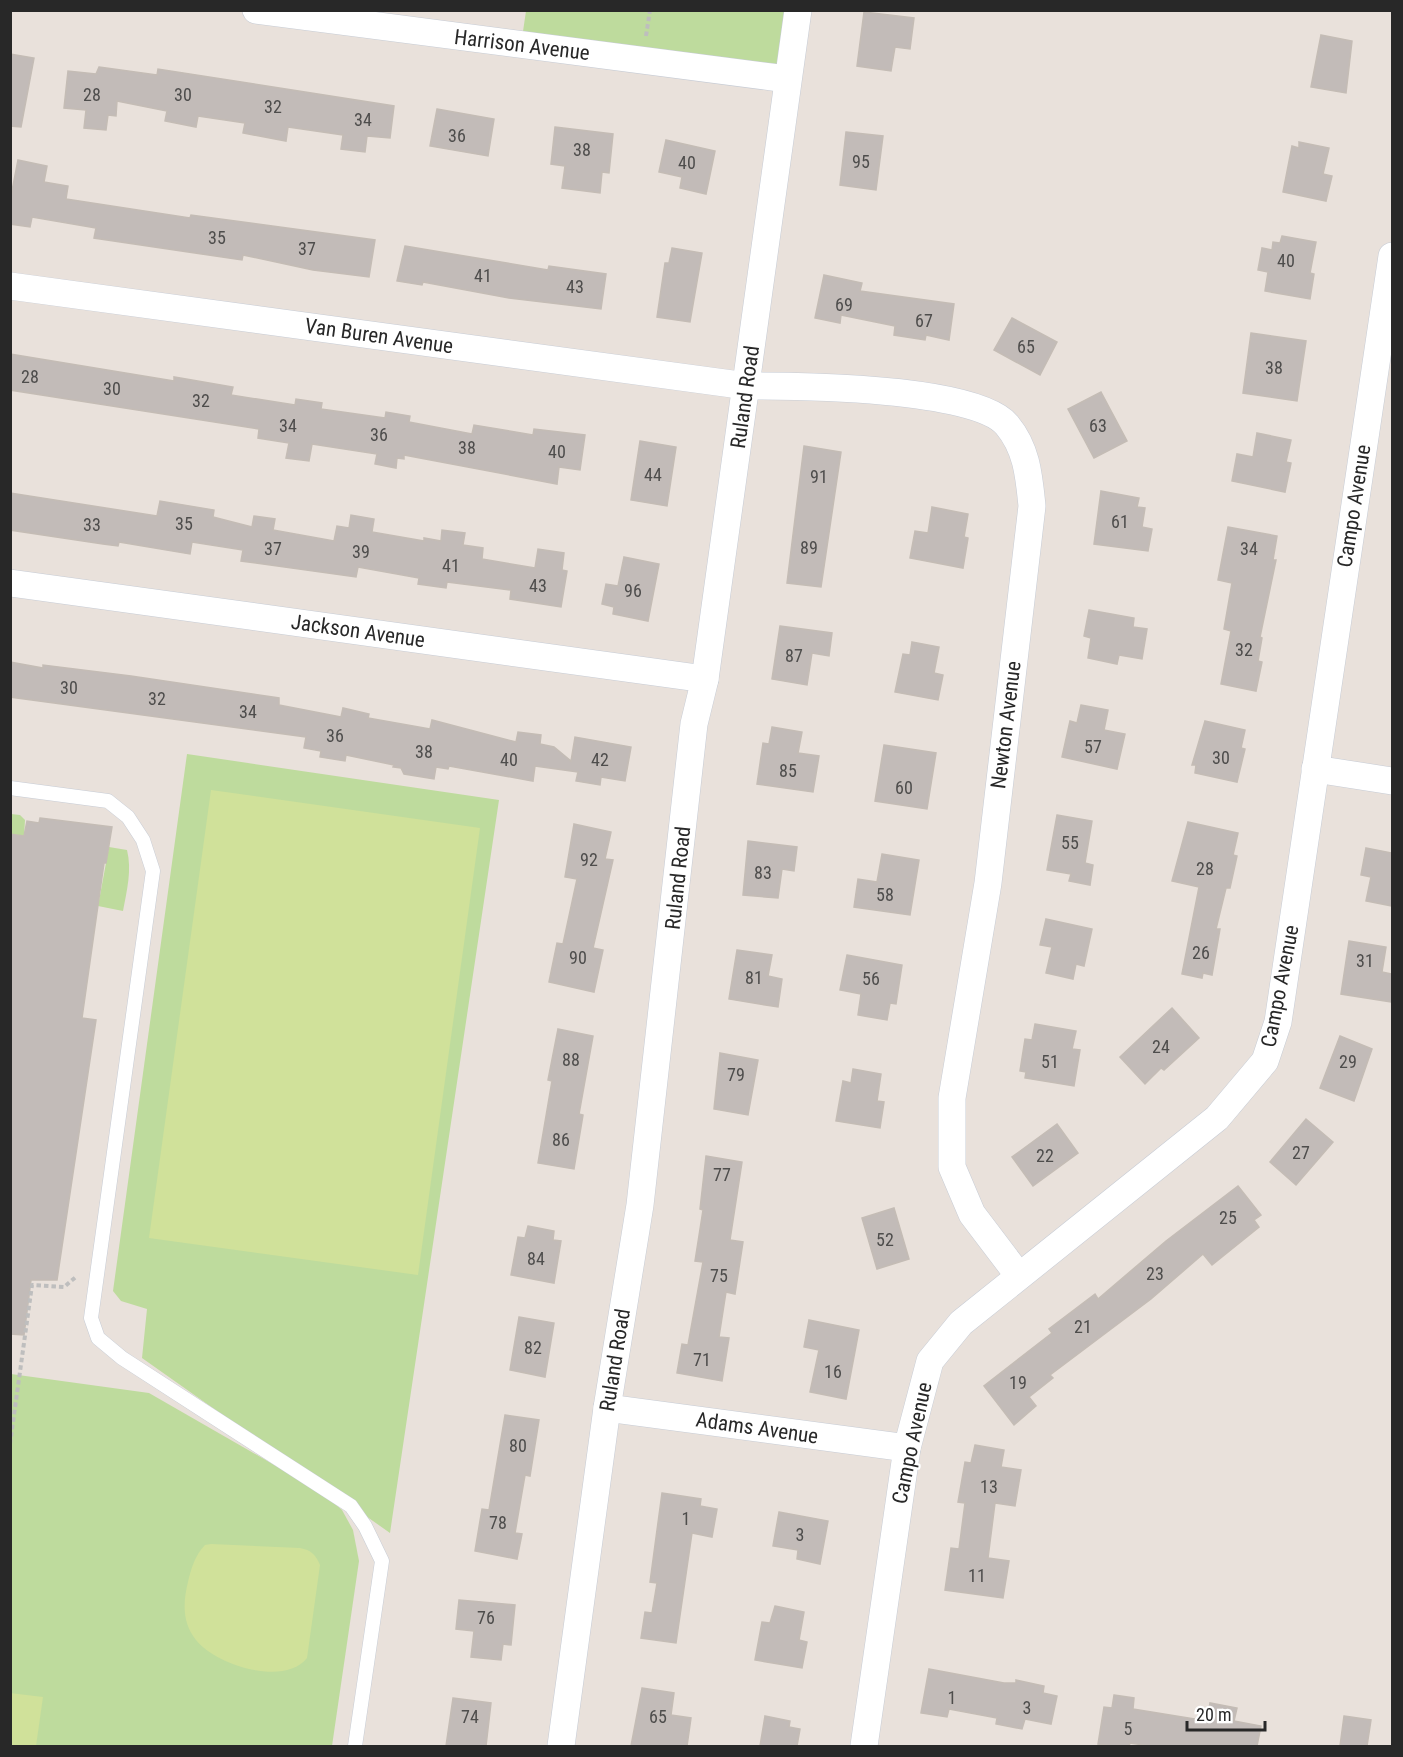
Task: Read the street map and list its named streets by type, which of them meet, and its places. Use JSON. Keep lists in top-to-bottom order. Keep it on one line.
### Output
{"streets":{"street":["Harrison Avenue","Van Buren Avenue","Ruland Road","Campo Avenue","Jackson Avenue","Newton Avenue","Adams Avenue"]},"crossings":[["Harrison Avenue","Ruland Road"],["Van Buren Avenue","Ruland Road"],["Van Buren Avenue","Newton Avenue"],["Ruland Road","Jackson Avenue"],["Ruland Road","Newton Avenue"],["Ruland Road","Adams Avenue"],["Campo Avenue","Newton Avenue"],["Campo Avenue","Adams Avenue"]],"house_numbers":["28","30","32","34","36","38","95","40","35","37","40","41","43","69","67","65","38","28","30","32","34","63","36","38","40","44","91","61","35","33","89","37","34","39","41","43","96","32","87","30","32","34","36","57","38","30","40","42","85","60","55","92","28","83","58","26","90","31","81","56","24","88","51","29","79","86","27","22","77","25","52","84","23","75","21","82","71","16","19","80","13","1","78","3","11","76","1","3","74","65","5"],"scale_bar":"20 m"}
